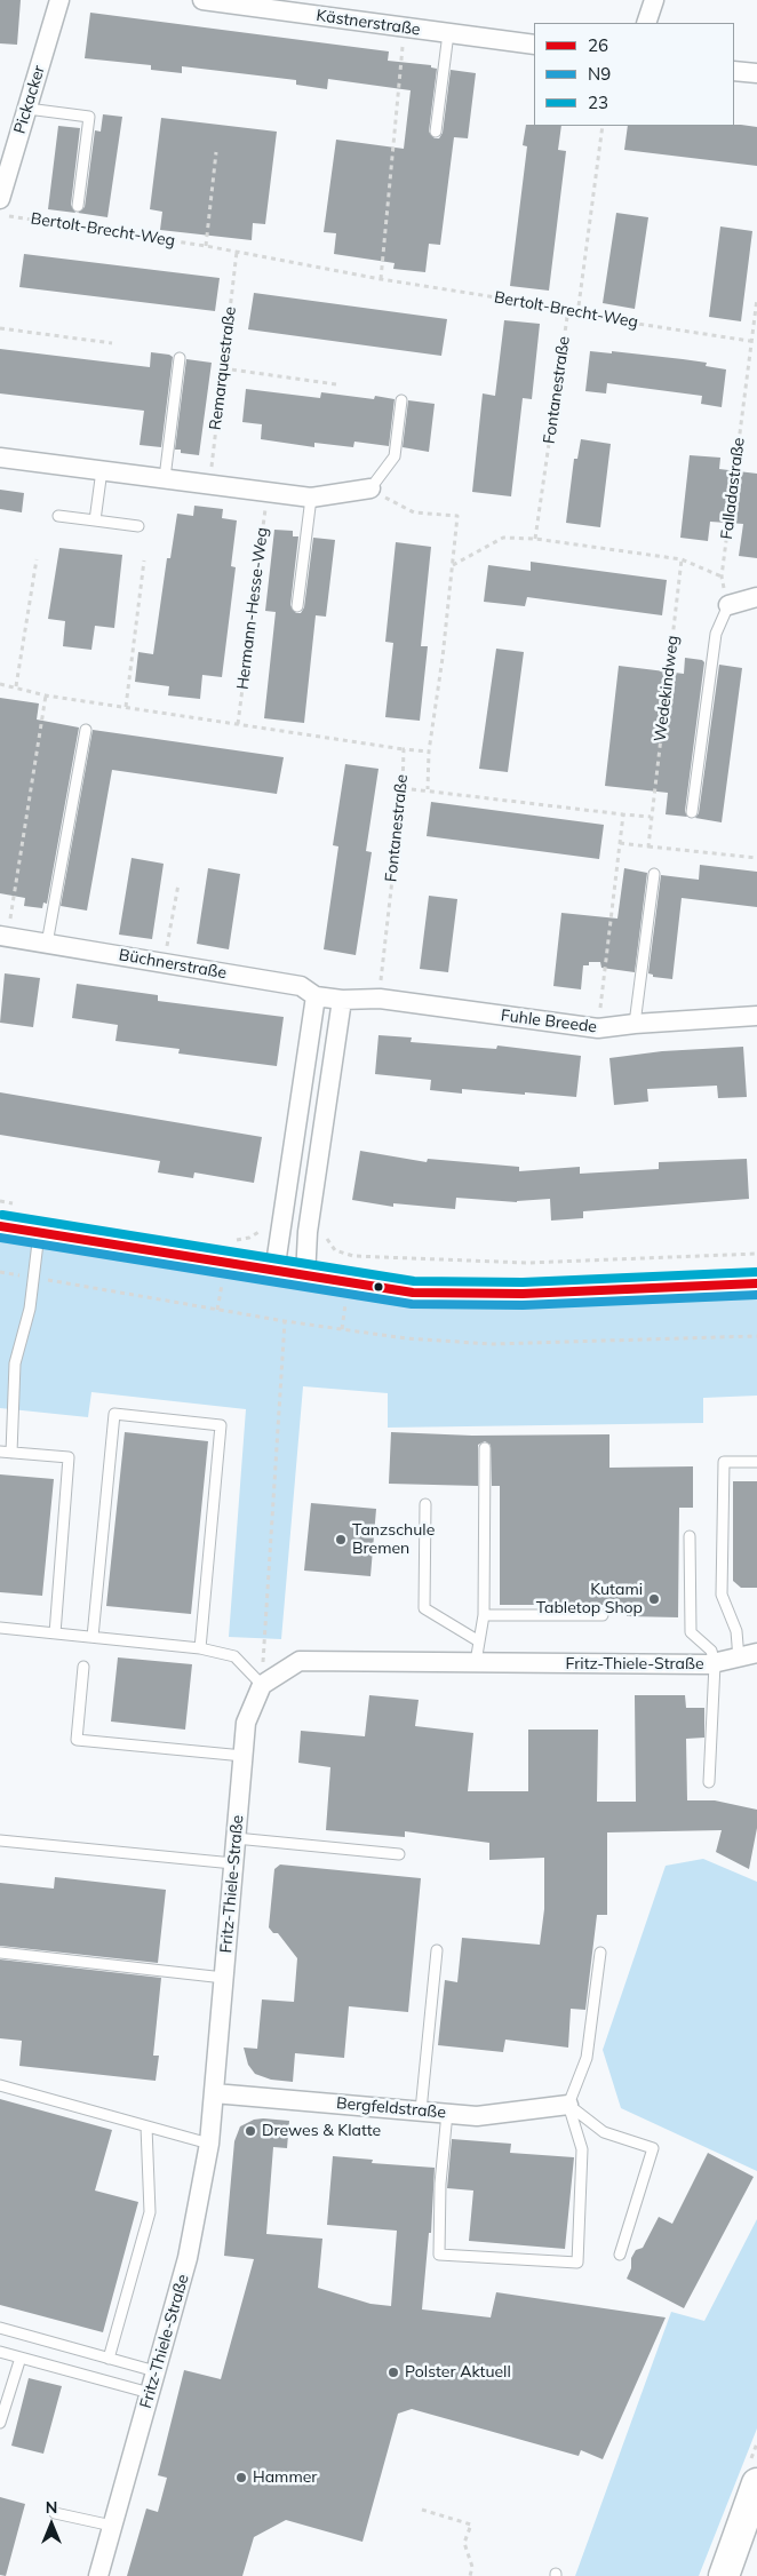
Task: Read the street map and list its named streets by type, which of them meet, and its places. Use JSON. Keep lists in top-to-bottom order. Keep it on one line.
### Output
{"streets":{"street":["Kästnerstraße","Pickacker","Büchnerstraße","Fuhle Breede","Fritz-Thiele-Straße","Bergfeldstraße"],"path":["Bertolt-Brecht-Weg","Remarquestraße","Fontanestraße","Falladastraße","Hermann-Hesse-Weg","Wedekindweg"]},"crossings":[["Bertolt-Brecht-Weg","Remarquestraße"],["Bertolt-Brecht-Weg","Fontanestraße"],["Bertolt-Brecht-Weg","Falladastraße"],["Fontanestraße","Fuhle Breede"],["Büchnerstraße","Fuhle Breede"],["Fritz-Thiele-Straße","Bergfeldstraße"]],"places":["Tanzschule Bremen","Kutami Tabletop Shop","Drewes & Klatte","Polster Aktuell","Hammer"],"lines":["transit line 23","transit line 26","transit line N9"],"legend":["26","N9","23"],"north":"top"}
